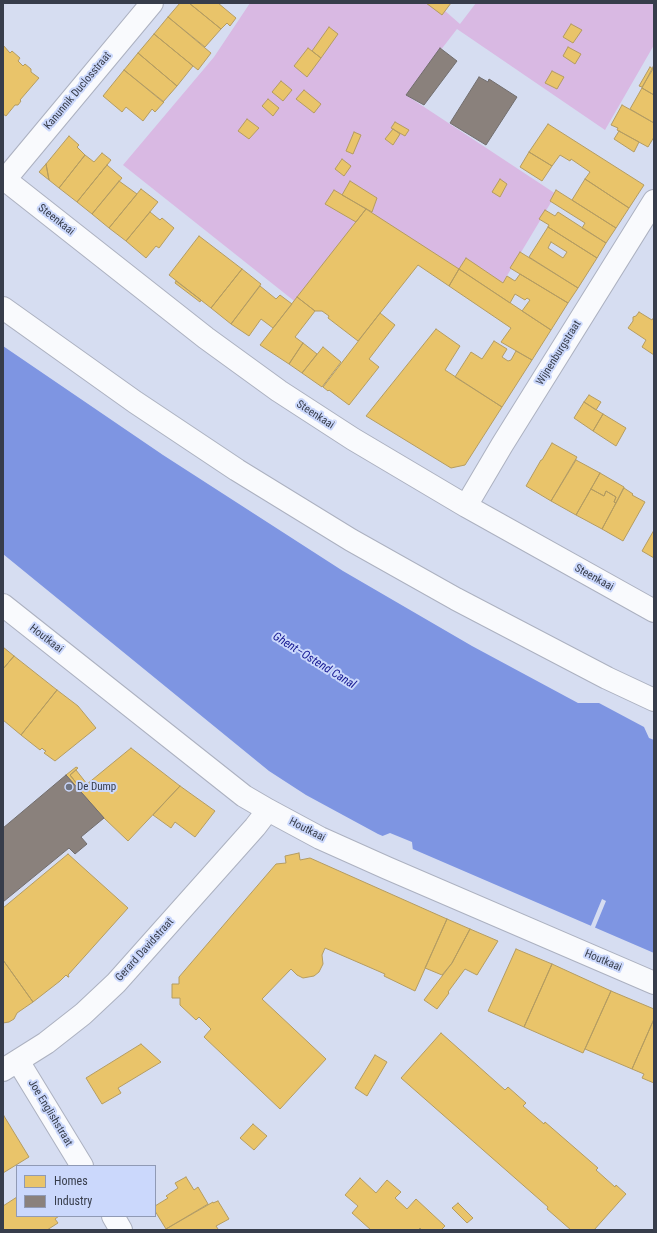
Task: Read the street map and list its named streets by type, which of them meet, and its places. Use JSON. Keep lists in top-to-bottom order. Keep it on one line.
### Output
{"streets":{"street":["Kanunnik Duclosstraat","Steenkaai","Wijnenburgstraat","Houtkaai","Gerard Davidstraat","Joe Englishstraat"]},"crossings":[["Kanunnik Duclosstraat","Steenkaai"],["Steenkaai","Wijnenburgstraat"],["Houtkaai","Gerard Davidstraat"],["Gerard Davidstraat","Joe Englishstraat"]],"water":["Ghent–Ostend Canal"],"places":["De Dump"],"legend":["Homes","Industry"]}
